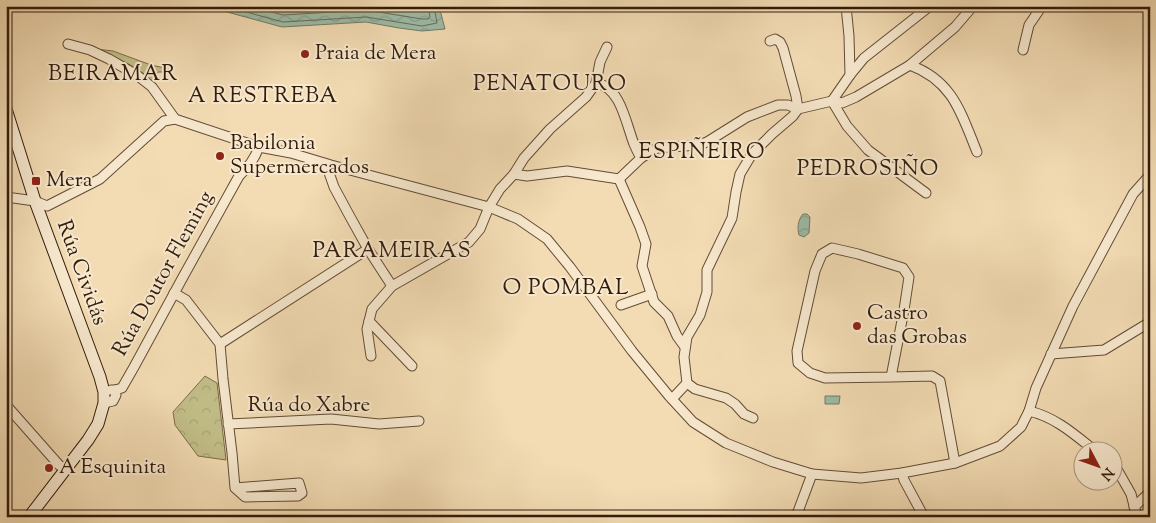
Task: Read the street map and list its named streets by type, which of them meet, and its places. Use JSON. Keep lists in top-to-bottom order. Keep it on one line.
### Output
{"streets":{"main road":["Rúa Cividás","Rúa Doutor Fleming"],"street":["Rúa do Xabre"]},"crossings":[["Rúa Cividás","Rúa Doutor Fleming"]],"districts":["BEIRAMAR","PENATOURO","A RESTREBA","ESPIÑEIRO","PEDROSIÑO","PARAMEIRAS","O POMBAL"],"places":{"other":["Praia de Mera","Babilonia Supermercados","Castro das Grobas","A Esquinita"],"transit":["Mera"]},"north":"bottom right"}
